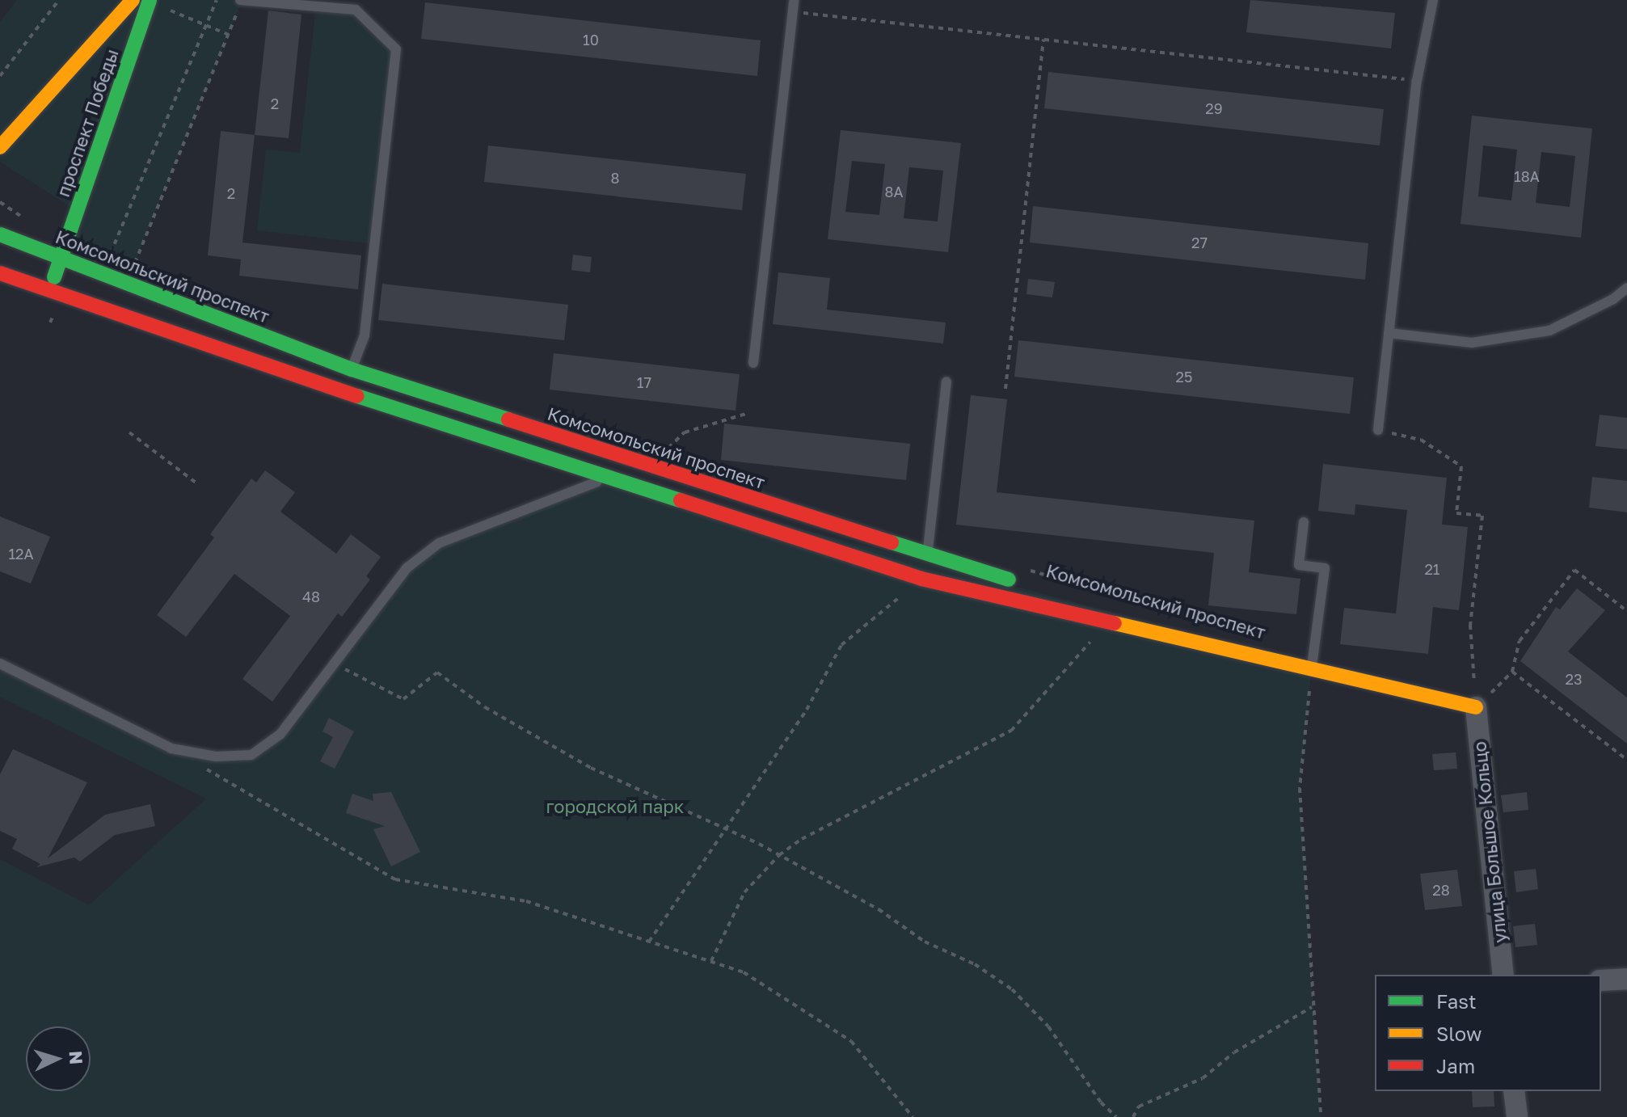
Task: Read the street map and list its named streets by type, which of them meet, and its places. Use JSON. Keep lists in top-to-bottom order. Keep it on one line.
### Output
{"streets":{"street":["проспект Победы","Комсомольский проспект","улица Большое Кольцо"]},"crossings":[["проспект Победы","Комсомольский проспект"],["Комсомольский проспект","улица Большое Кольцо"]],"parks":["городской парк"],"house_numbers":["10","2","29","18А","8","8А","2","27","25","17","12А","21","48","23","28"],"legend":["Fast","Slow","Jam"],"north":"right"}
